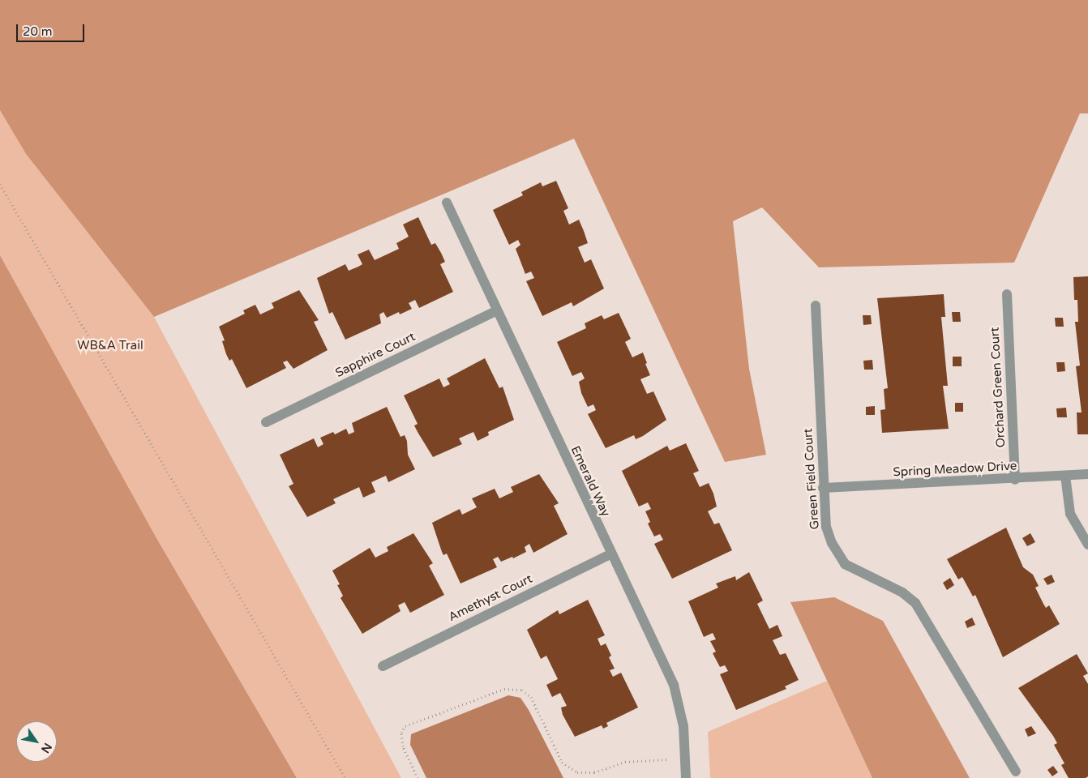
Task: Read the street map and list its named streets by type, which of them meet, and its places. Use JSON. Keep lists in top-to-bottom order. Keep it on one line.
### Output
{"streets":{"street":["Sapphire Court","Orchard Green Court","Spring Meadow Drive","Green Field Court","Emerald Way","Amethyst Court"]},"crossings":[["Sapphire Court","Emerald Way"],["Orchard Green Court","Spring Meadow Drive"],["Spring Meadow Drive","Green Field Court"],["Emerald Way","Amethyst Court"]],"parks":["WB&A Trail"],"scale_bar":"20 m","north":"bottom right"}
